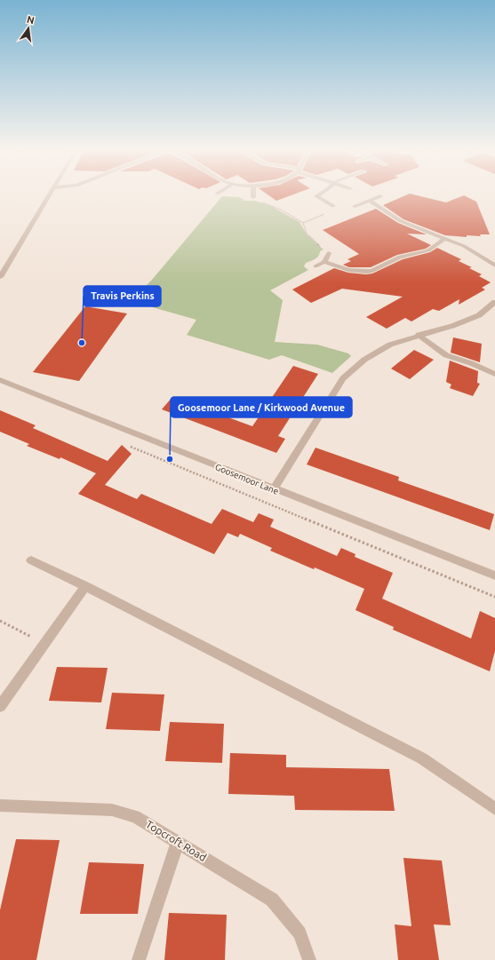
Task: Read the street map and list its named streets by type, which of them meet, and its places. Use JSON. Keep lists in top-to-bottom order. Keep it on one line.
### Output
{"streets":{"street":["Goosemoor Lane","Topcroft Road"]},"places":["Travis Perkins","Goosemoor Lane / Kirkwood Avenue"],"north":"top"}
